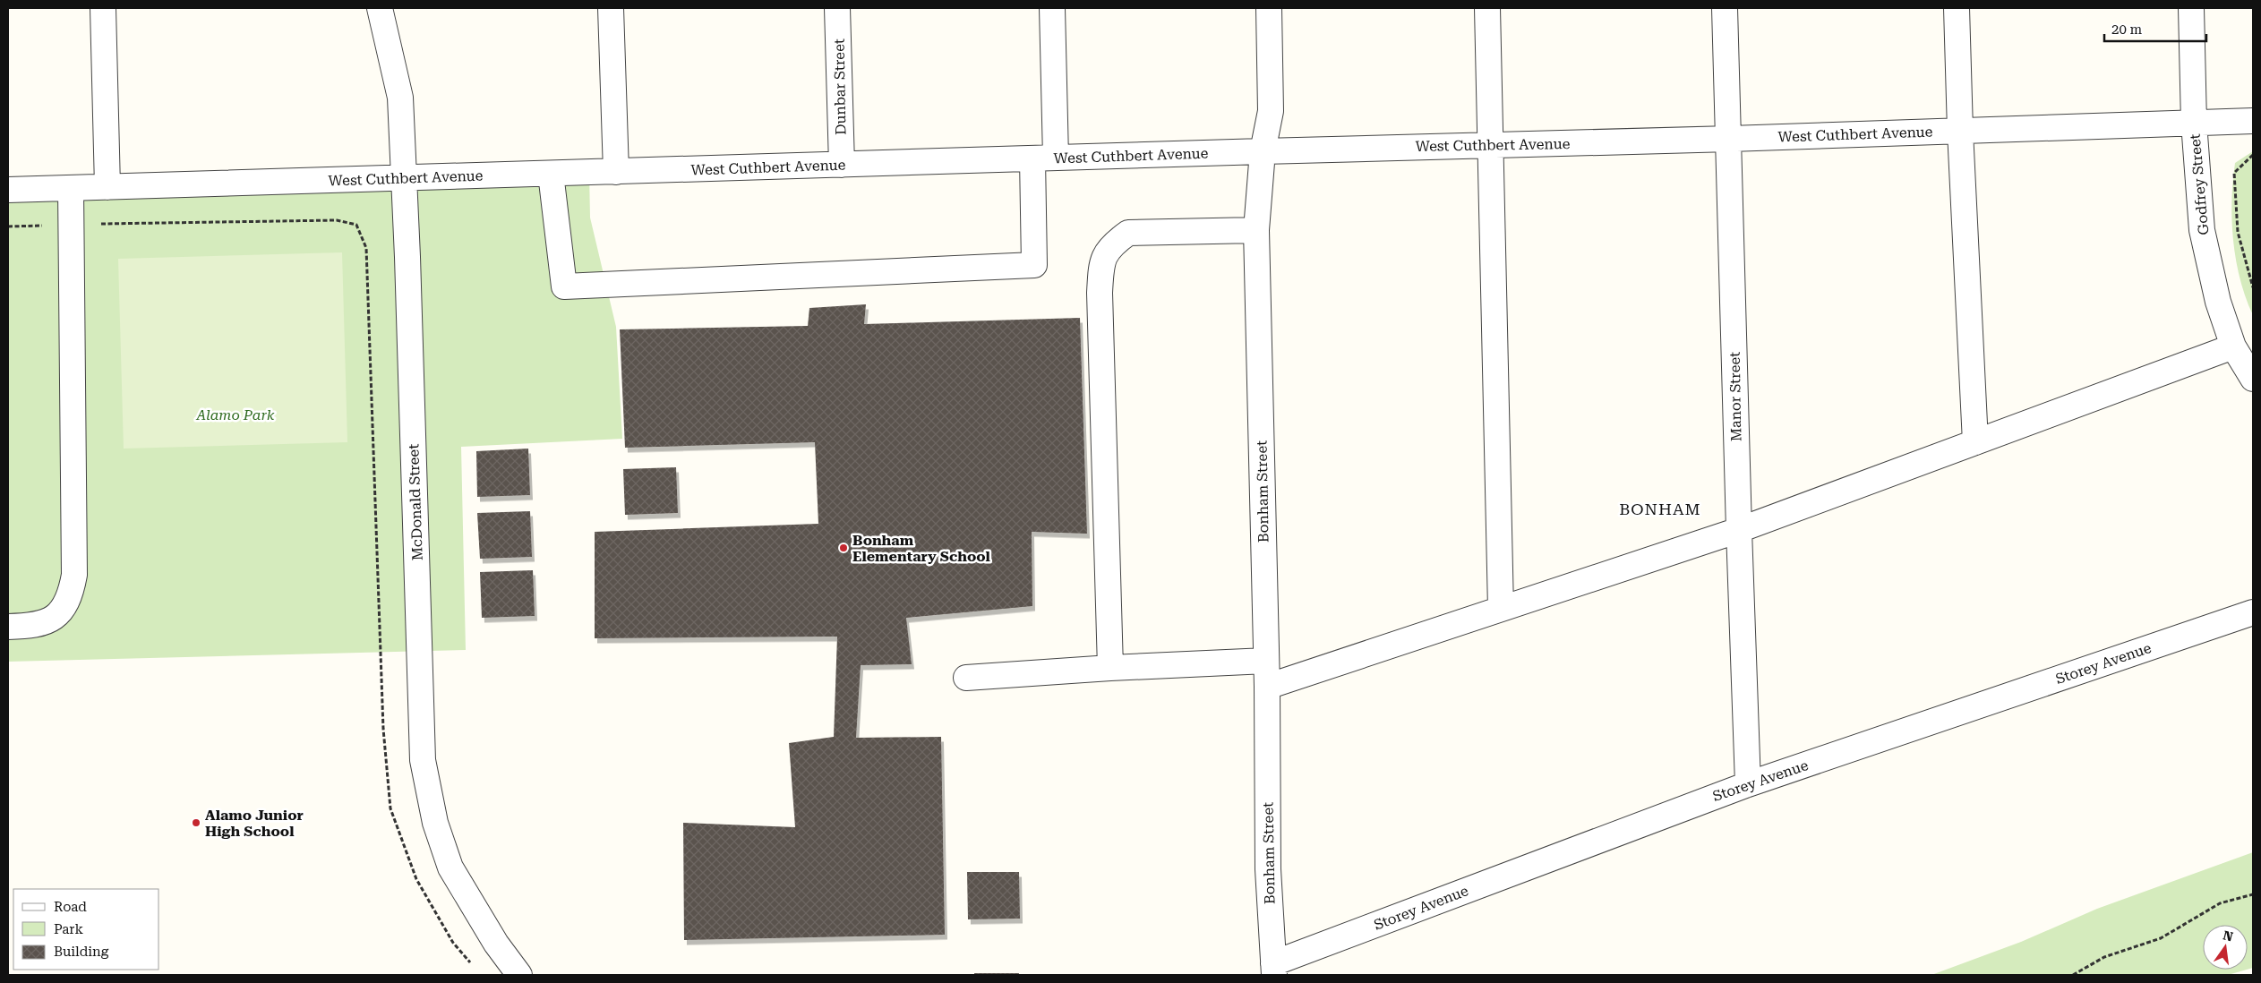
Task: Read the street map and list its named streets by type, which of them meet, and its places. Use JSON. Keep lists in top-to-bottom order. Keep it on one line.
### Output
{"streets":{"street":["Dunbar Street","West Cuthbert Avenue","Godfrey Street","Manor Street","Bonham Street","McDonald Street","Storey Avenue"]},"crossings":[["Dunbar Street","West Cuthbert Avenue"],["West Cuthbert Avenue","Godfrey Street"],["West Cuthbert Avenue","Manor Street"],["West Cuthbert Avenue","Bonham Street"],["West Cuthbert Avenue","McDonald Street"],["Manor Street","Storey Avenue"],["Bonham Street","Storey Avenue"]],"districts":["BONHAM"],"parks":["Alamo Park"],"places":["Bonham Elementary School","Alamo Junior High School"],"legend":["Road","Park","Building"],"scale_bar":"20 m","north":"top"}
